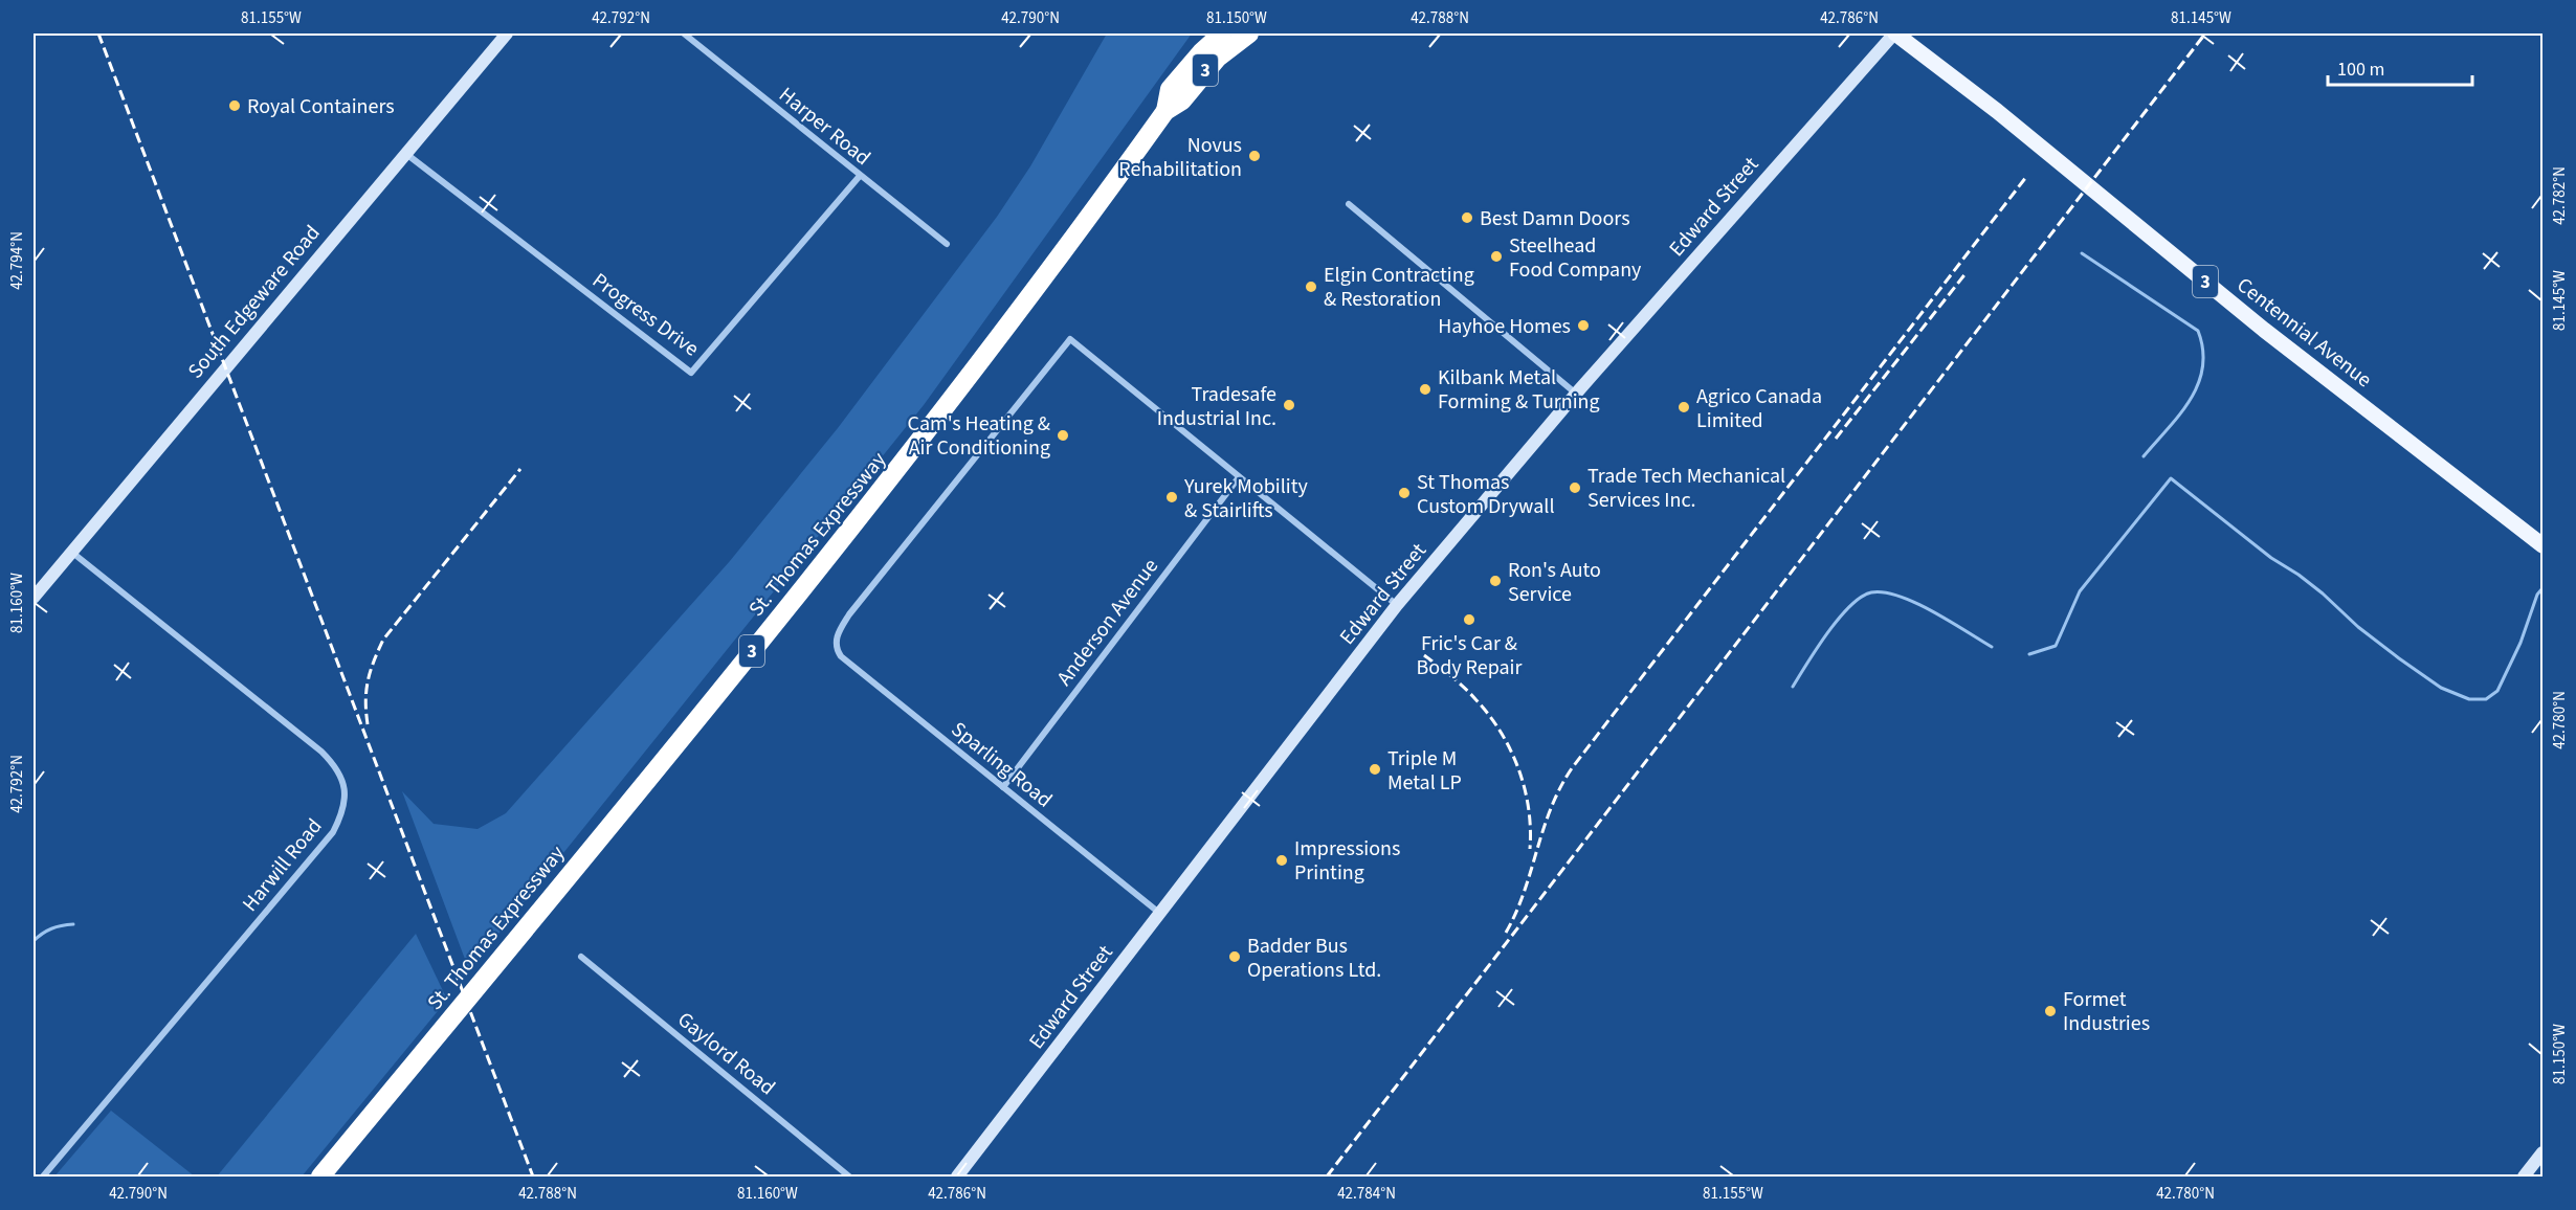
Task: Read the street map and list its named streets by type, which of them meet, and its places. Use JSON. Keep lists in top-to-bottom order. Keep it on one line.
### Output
{"streets":{"highway":["3","St. Thomas Expressway"],"main road":["Centennial Avenue"],"street":["Harper Road","Edward Street","South Edgeware Road","Progress Drive","Anderson Avenue","Sparling Road","Harwill Road","Gaylord Road"]},"crossings":[["Harper Road","Progress Drive"],["Edward Street","Centennial Avenue"],["Edward Street","Sparling Road"],["South Edgeware Road","Progress Drive"],["South Edgeware Road","Harwill Road"],["Anderson Avenue","Sparling Road"]],"places":["Royal Containers","Novus Rehabilitation","Best Damn Doors","Steelhead Food Company","Elgin Contracting & Restoration","Hayhoe Homes","Kilbank Metal Forming & Turning","Tradesafe Industrial Inc.","Agrico Canada Limited","Cam's Heating & Air Conditioning","Trade Tech Mechanical Services Inc.","St Thomas Custom Drywall","Yurek Mobility & Stairlifts","Ron's Auto Service","Fric's Car & Body Repair","Triple M Metal LP","Impressions Printing","Badder Bus Operations Ltd.","Formet Industries"],"scale_bar":"100 m","coordinates":["81.155°W","42.792°N","42.790°N","81.150°W","42.788°N","42.786°N","81.145°W","42.782°N","42.794°N","81.160°W","42.780°N","42.784°N"]}
